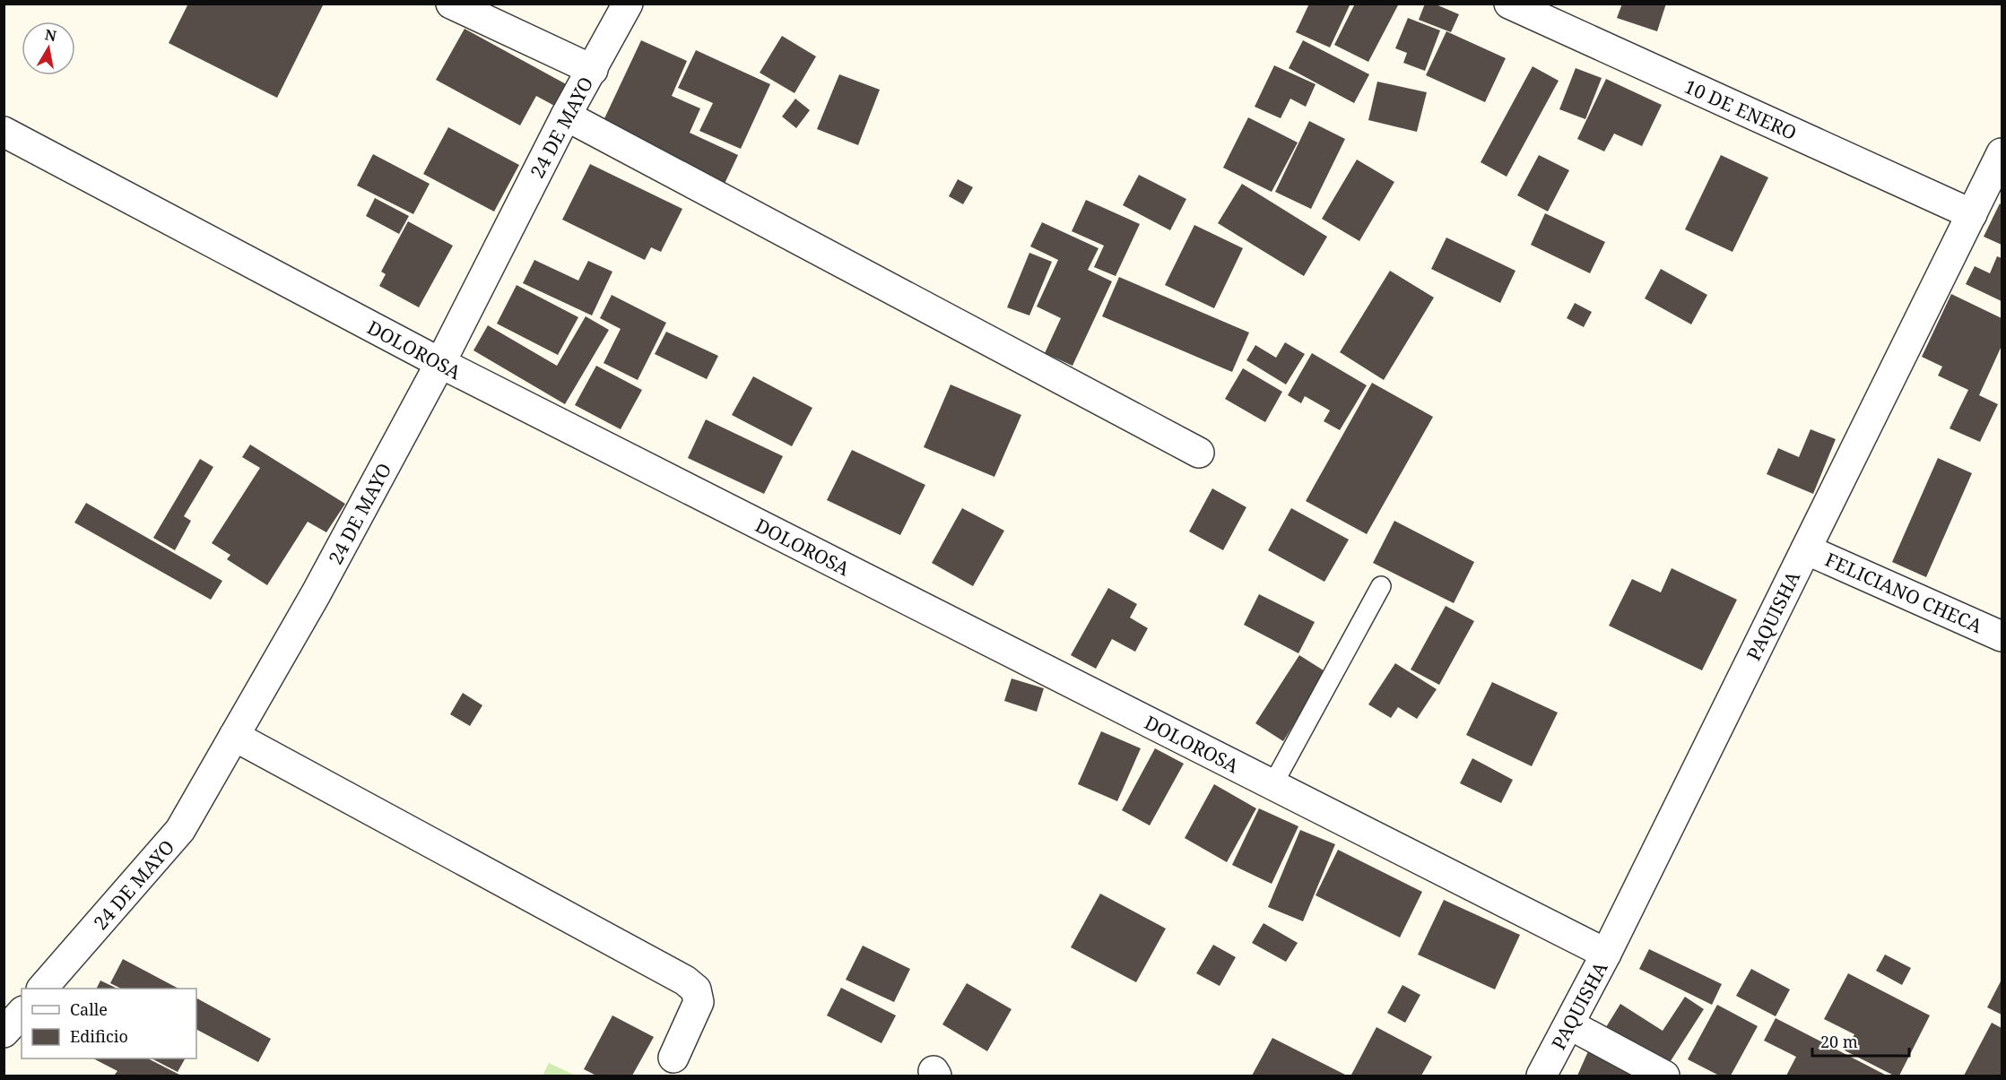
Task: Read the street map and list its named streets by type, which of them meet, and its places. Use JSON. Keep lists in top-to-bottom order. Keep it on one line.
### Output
{"streets":{"street":["10 DE ENERO","24 DE MAYO","DOLOROSA","FELICIANO CHECA","PAQUISHA"]},"crossings":[["10 DE ENERO","PAQUISHA"],["24 DE MAYO","DOLOROSA"],["DOLOROSA","PAQUISHA"],["FELICIANO CHECA","PAQUISHA"]],"legend":["Calle","Edificio"],"scale_bar":"20 m","north":"top"}
